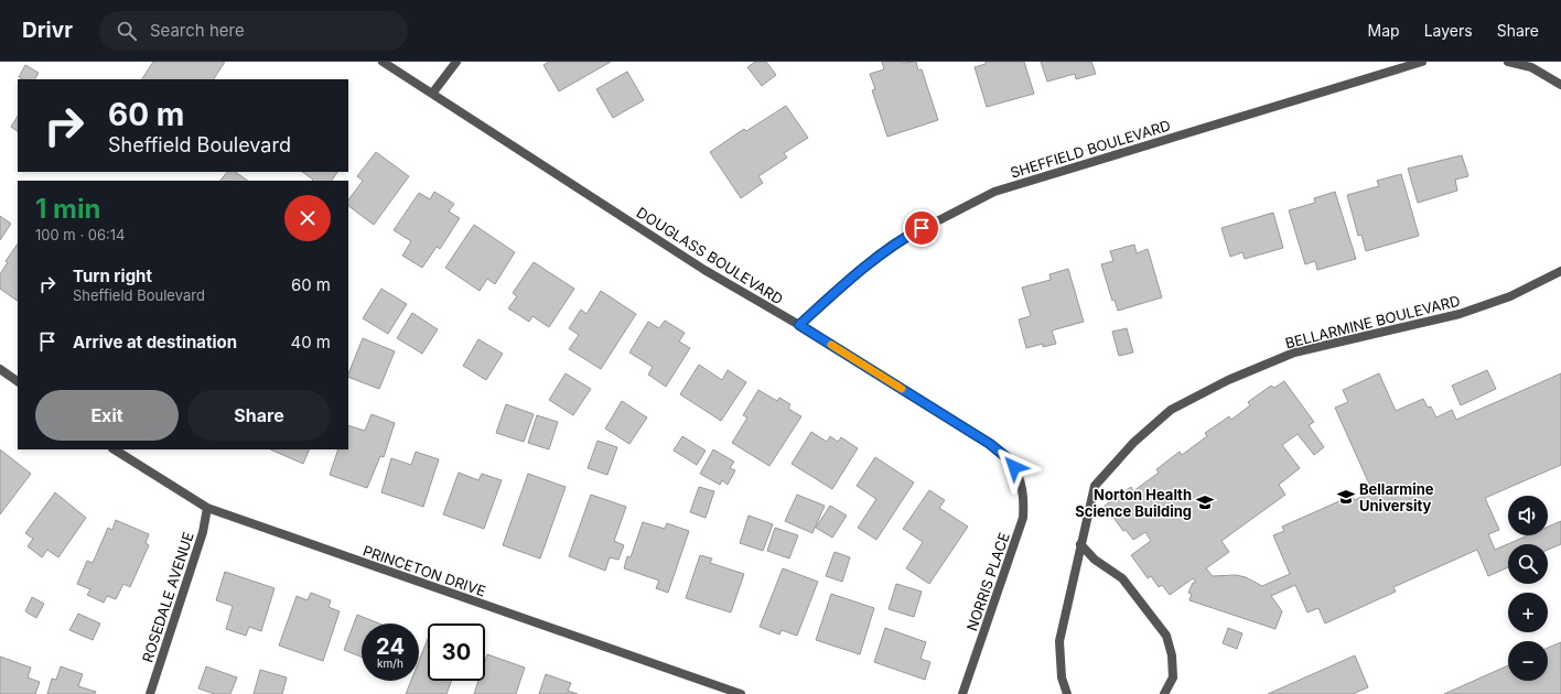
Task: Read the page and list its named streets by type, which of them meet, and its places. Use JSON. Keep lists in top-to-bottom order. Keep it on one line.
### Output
{"streets":{"street":["SHEFFIELD BOULEVARD","DOUGLASS BOULEVARD","BELLARMINE BOULEVARD","PRINCETON DRIVE","NORRIS PLACE","ROSEDALE AVENUE"]},"crossings":[["SHEFFIELD BOULEVARD","DOUGLASS BOULEVARD"],["DOUGLASS BOULEVARD","NORRIS PLACE"],["PRINCETON DRIVE","ROSEDALE AVENUE"]],"places":{"school or university":["Bellarmine University","Norton Health Science Building"]},"page":{"header":"Drivr","search":"Search here","nav":["Map","Layers","Share"],"turn":["60 m","Sheffield Boulevard"],"heading":["1 min","100 m · 06:14"],"list":[{"name":"Turn right","note":"Sheffield Boulevard","value":"60 m"},{"name":"Arrive at destination","value":"40 m"}],"buttons":["Exit","Share"],"map_buttons":["+","−"],"speed":"24 km/h","limit":"30"}}
